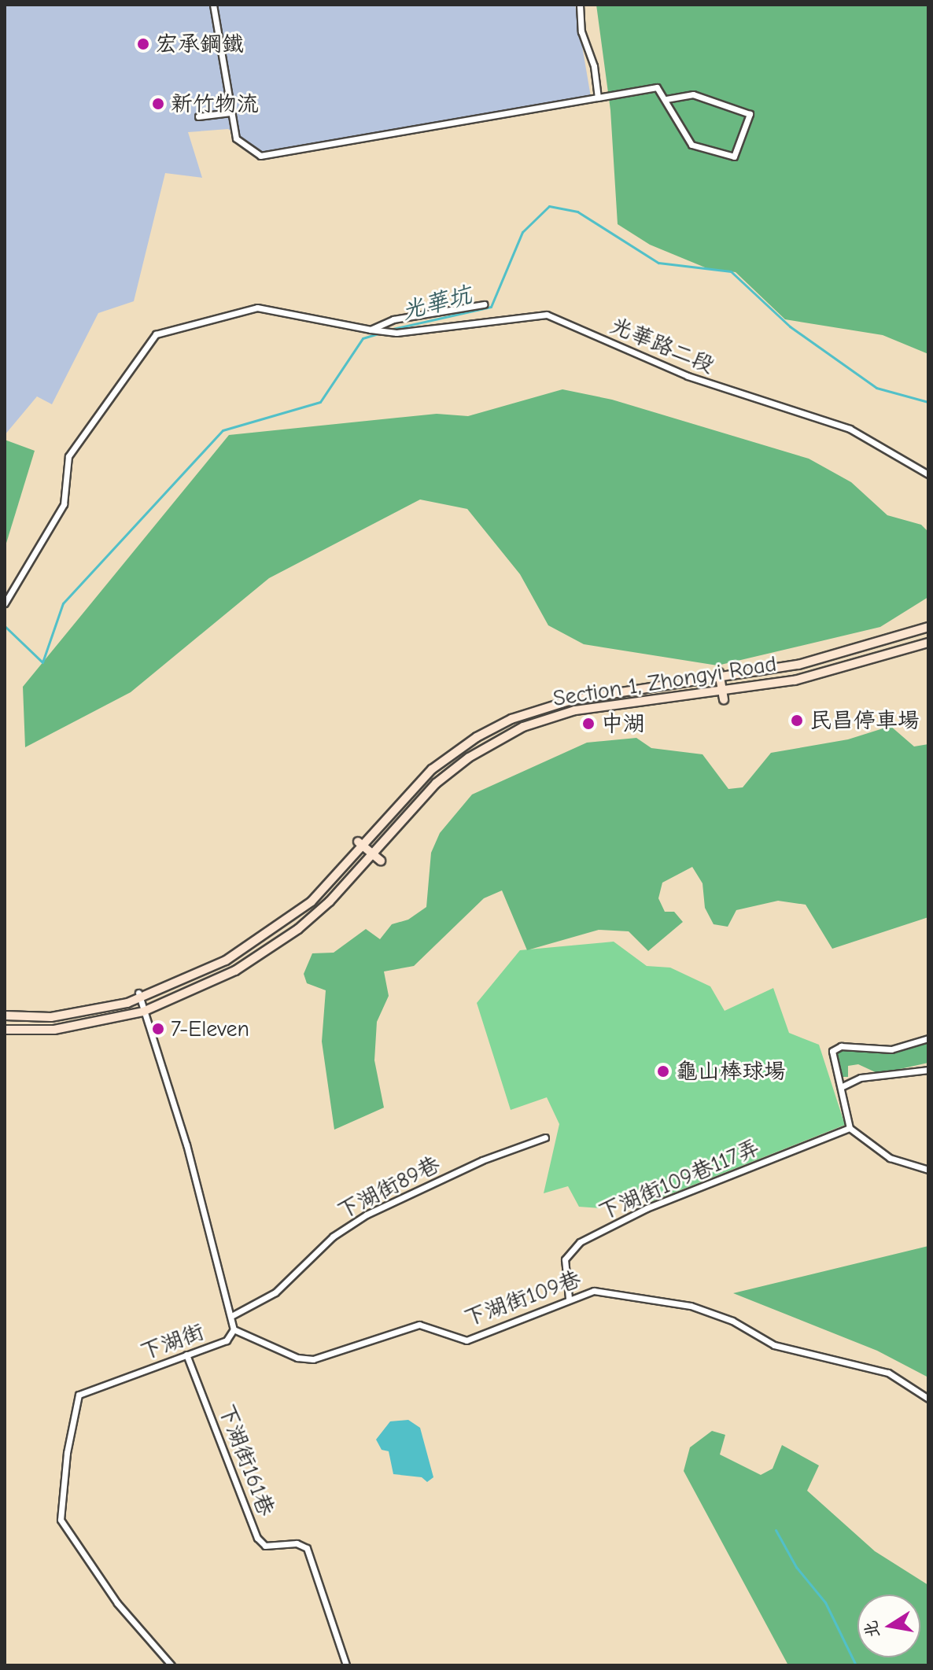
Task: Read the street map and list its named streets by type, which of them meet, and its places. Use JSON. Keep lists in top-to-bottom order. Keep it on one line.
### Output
{"streets":{"main road":["Section 1, Zhongyi Road"],"street":["光華路二段","下湖街109巷117弄","下湖街89巷","下湖街109巷","下湖街","下湖街161巷"]},"crossings":[["Section 1, Zhongyi Road","下湖街"],["下湖街109巷117弄","下湖街109巷"],["下湖街89巷","下湖街"],["下湖街109巷","下湖街"],["下湖街","下湖街161巷"]],"water":["光華坑"],"places":["宏承鋼鐵","新竹物流","民昌停車場","中湖","7-Eleven","龜山棒球場"],"north":"left"}
